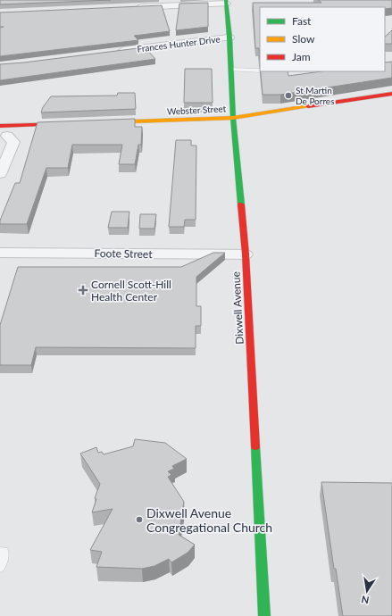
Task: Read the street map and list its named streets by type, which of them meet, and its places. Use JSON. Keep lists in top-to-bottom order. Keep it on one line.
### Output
{"streets":{"main road":["Webster Street","Dixwell Avenue"],"street":["Frances Hunter Drive","Foote Street"]},"crossings":[["Frances Hunter Drive","Dixwell Avenue"],["Webster Street","Dixwell Avenue"],["Foote Street","Dixwell Avenue"]],"places":{"other":["St Martin De Porres","Dixwell Avenue Congregational Church"],"health":["Cornell Scott-Hill Health Center"]},"legend":["Fast","Slow","Jam"],"north":"bottom"}
